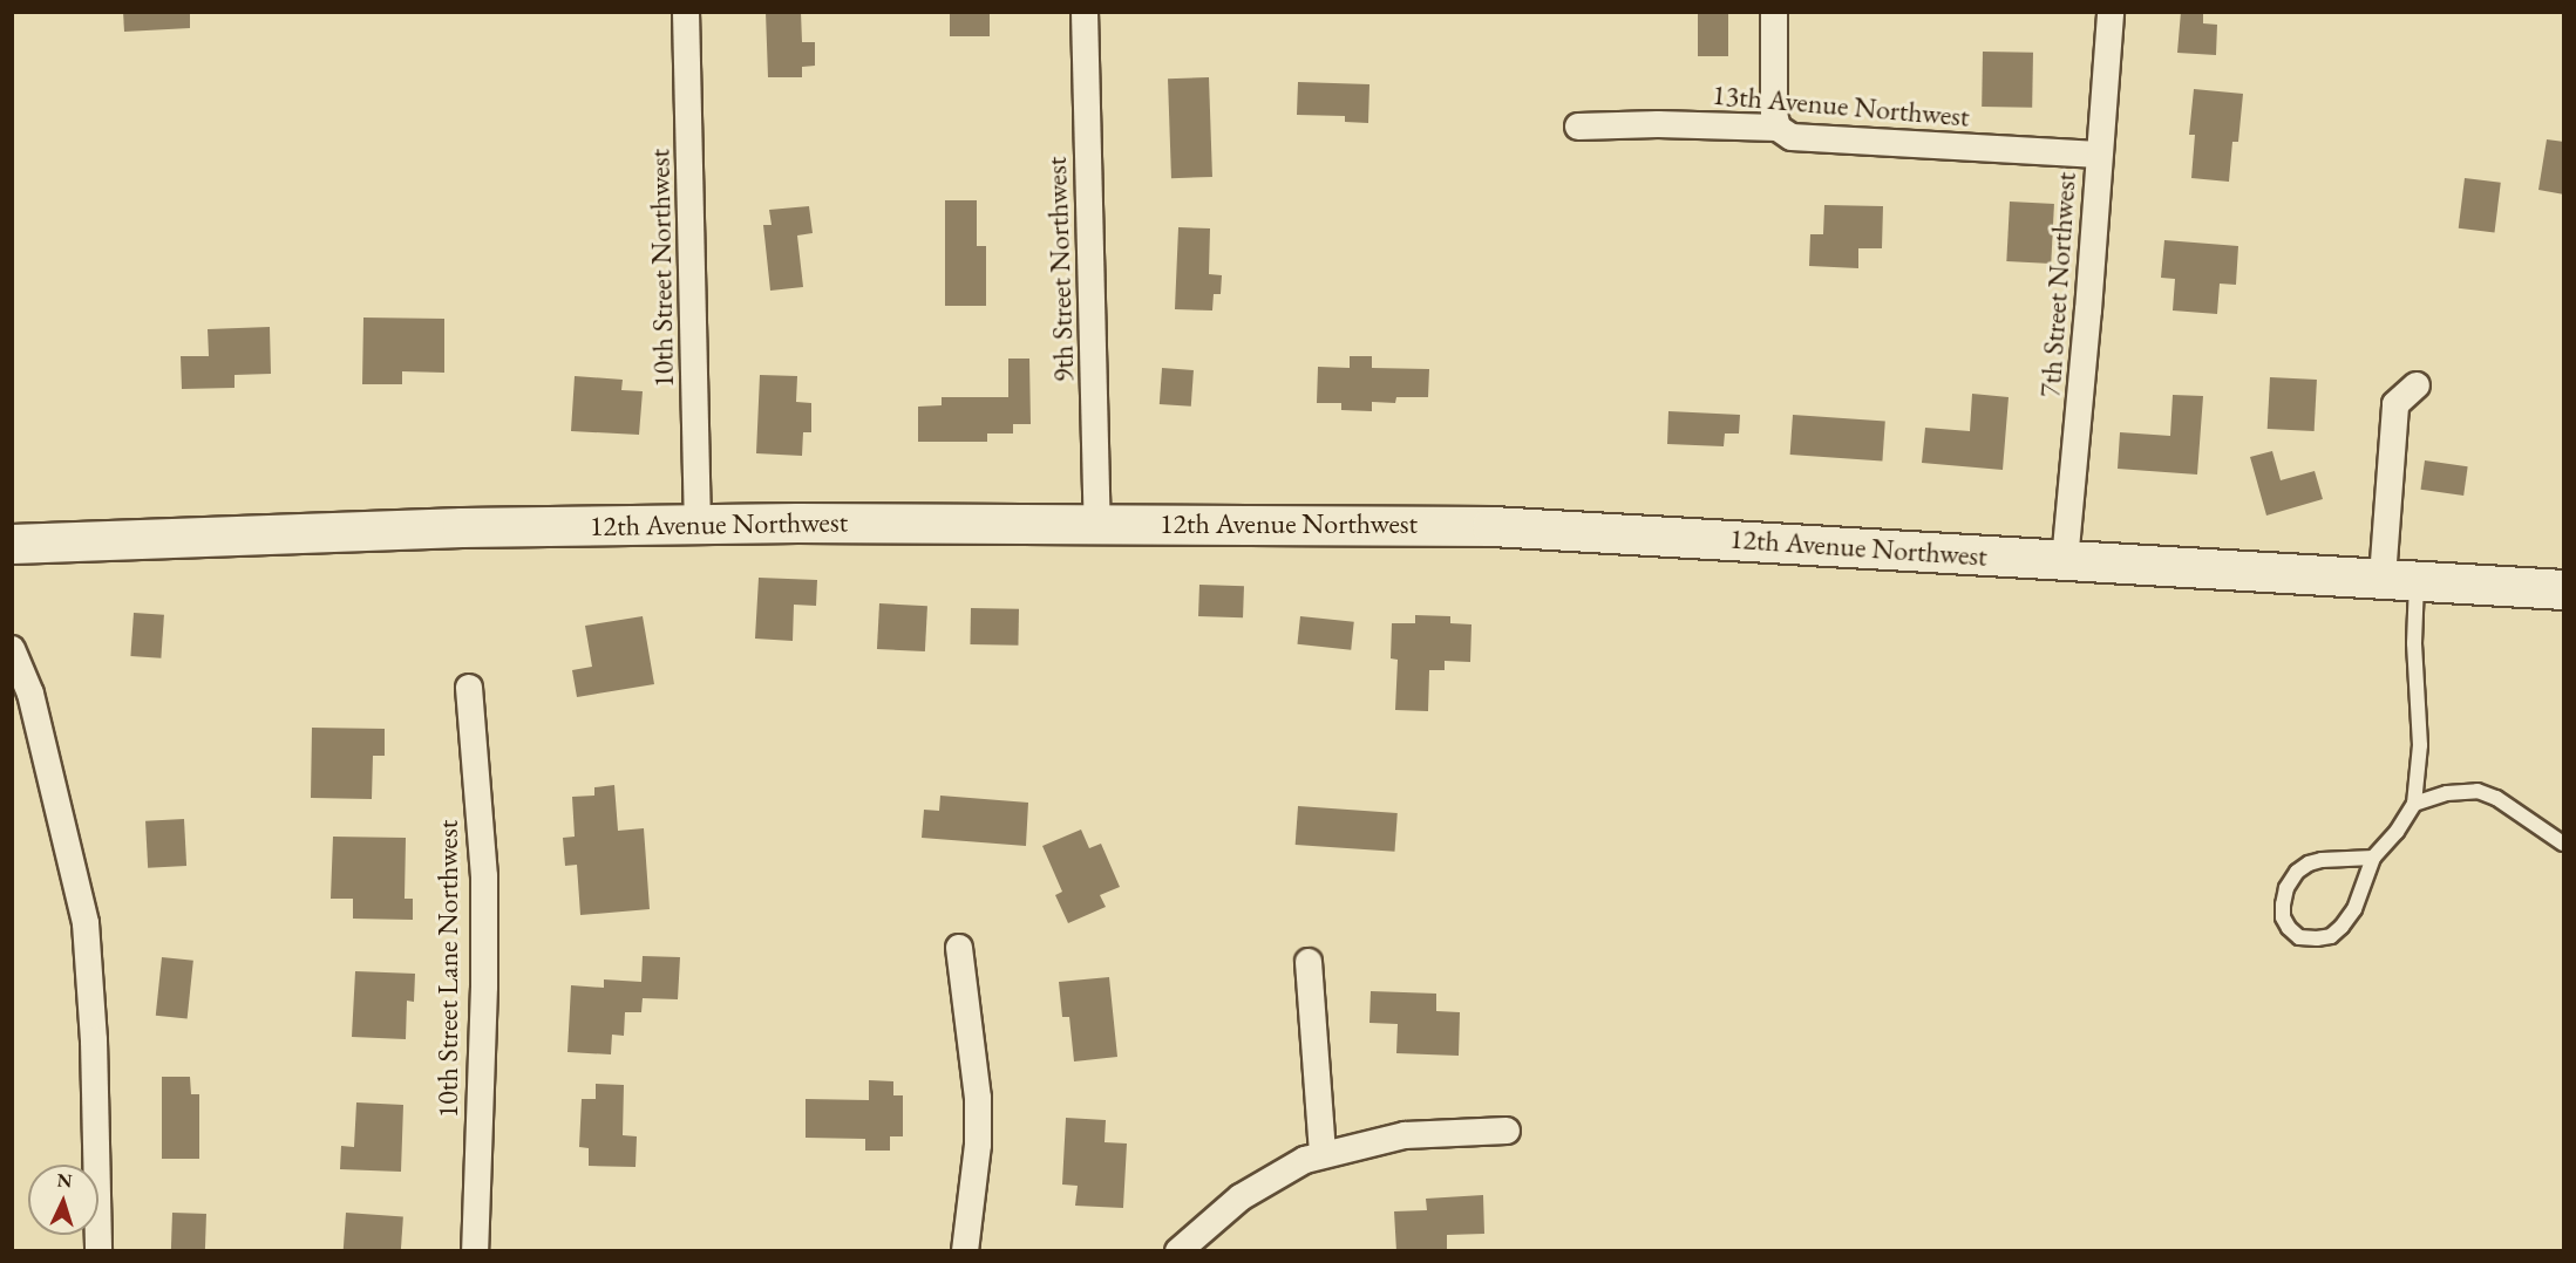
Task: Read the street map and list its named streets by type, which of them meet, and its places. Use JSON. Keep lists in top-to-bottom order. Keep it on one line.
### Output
{"streets":{"main road":["12th Avenue Northwest"],"street":["13th Avenue Northwest","10th Street Northwest","9th Street Northwest","7th Street Northwest","10th Street Lane Northwest"]},"crossings":[["13th Avenue Northwest","7th Street Northwest"],["10th Street Northwest","12th Avenue Northwest"],["9th Street Northwest","12th Avenue Northwest"],["7th Street Northwest","12th Avenue Northwest"]],"north":"top"}
